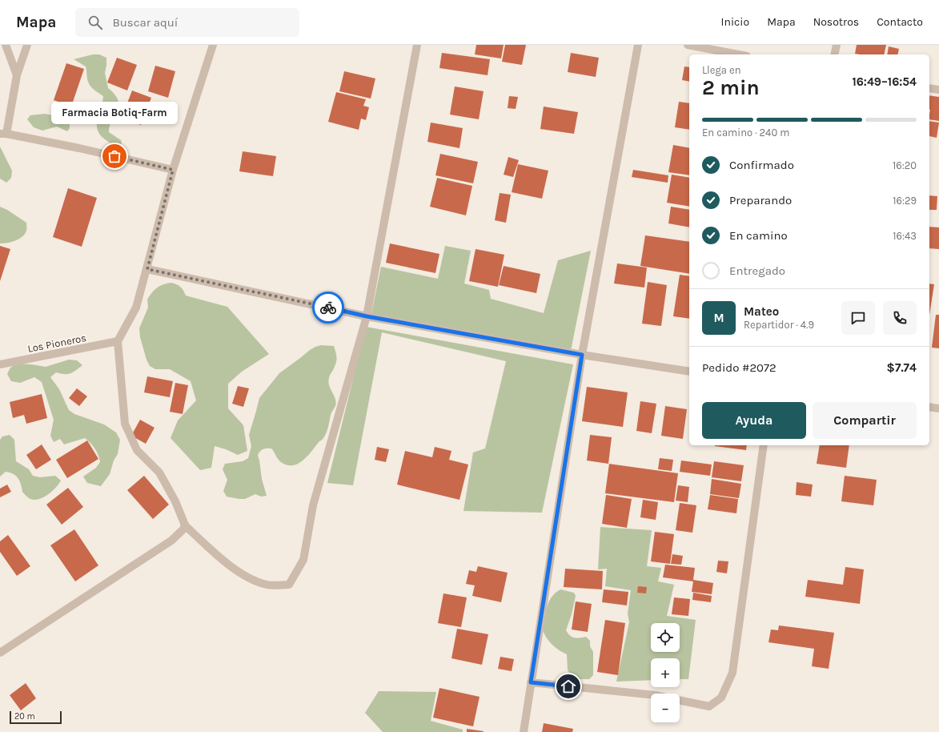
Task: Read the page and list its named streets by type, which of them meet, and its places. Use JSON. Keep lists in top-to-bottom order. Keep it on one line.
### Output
{"streets":{"street":["Los Pioneros"]},"places":["Farmacia Botiq-Farm"],"scale_bar":"20 m","page":{"header":"Mapa","search":"Buscar aquí","nav":["Inicio","Mapa","Nosotros","Contacto"],"heading":["2 min","Llega en","16:49–16:54"],"panel":["Mateo","Repartidor · 4.9","Pedido #2072","$7.74"],"bubble":"Farmacia Botiq-Farm","bar":"En camino · 240 m","list":[["Confirmado","16:20"],["Preparando","16:29"],["En camino","16:43"],"Entregado"],"round":"M","buttons":["Ayuda","Compartir"],"map_buttons":["+","−"],"scale":"20 m"}}
